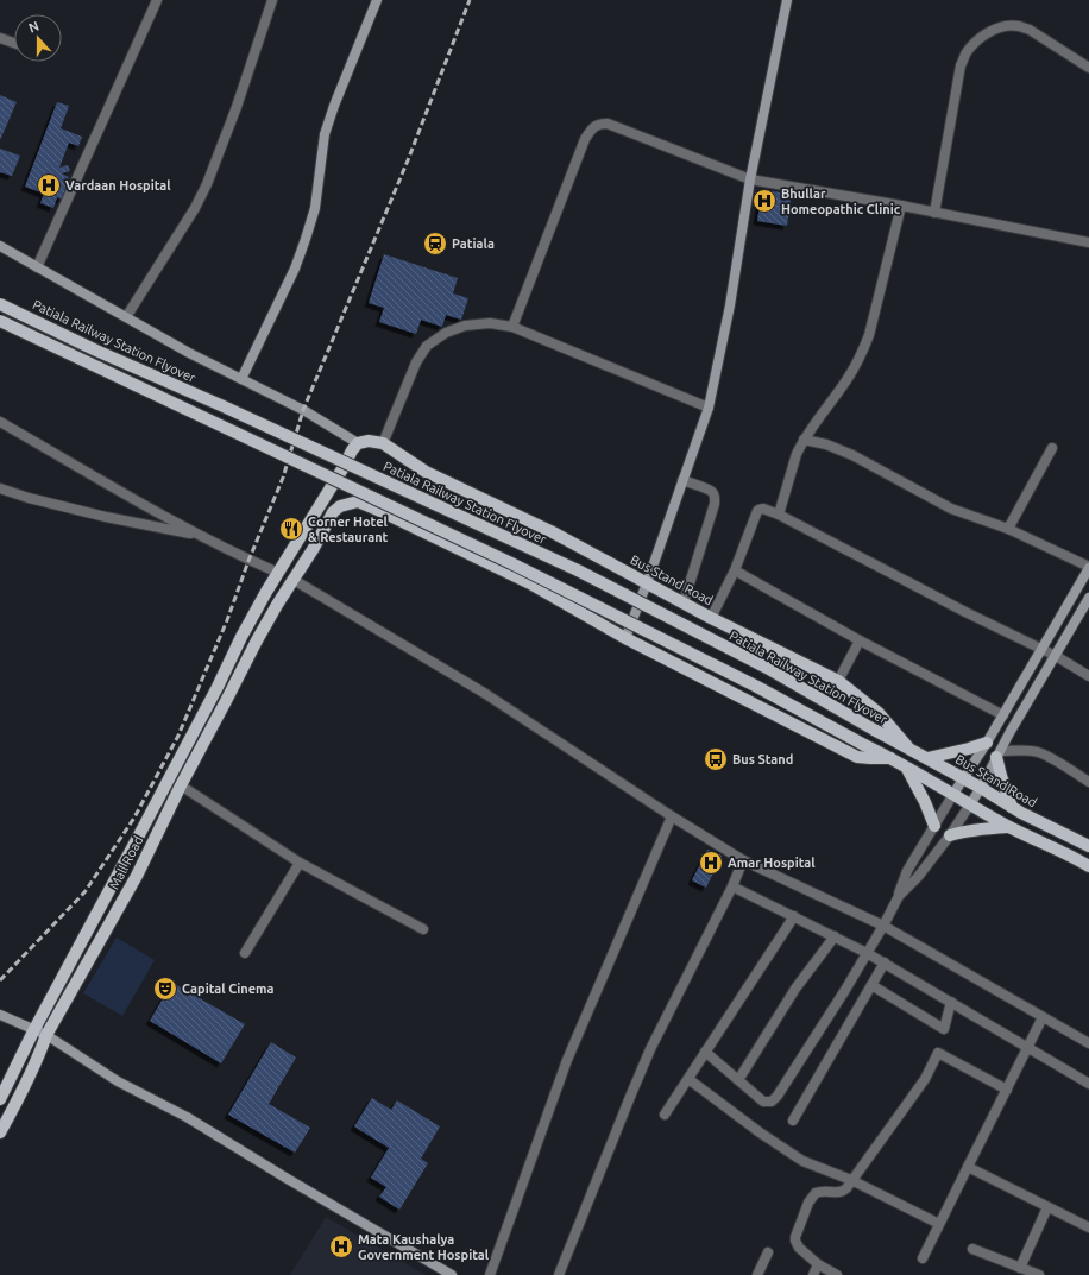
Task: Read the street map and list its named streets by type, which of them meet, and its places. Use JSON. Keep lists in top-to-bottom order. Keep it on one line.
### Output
{"streets":{"main road":["Patiala Railway Station Flyover","Bus Stand Road","Mall Road"]},"crossings":[["Patiala Railway Station Flyover","Bus Stand Road"]],"places":{"hospital":["Vardaan Hospital","Bhullar Homeopathic Clinic","Amar Hospital","Mata Kaushalya Government Hospital"],"station":["Patiala"],"restaurant":["Corner Hotel & Restaurant"],"bus stop":["Bus Stand"],"theatre":["Capital Cinema"]},"north":"top"}
